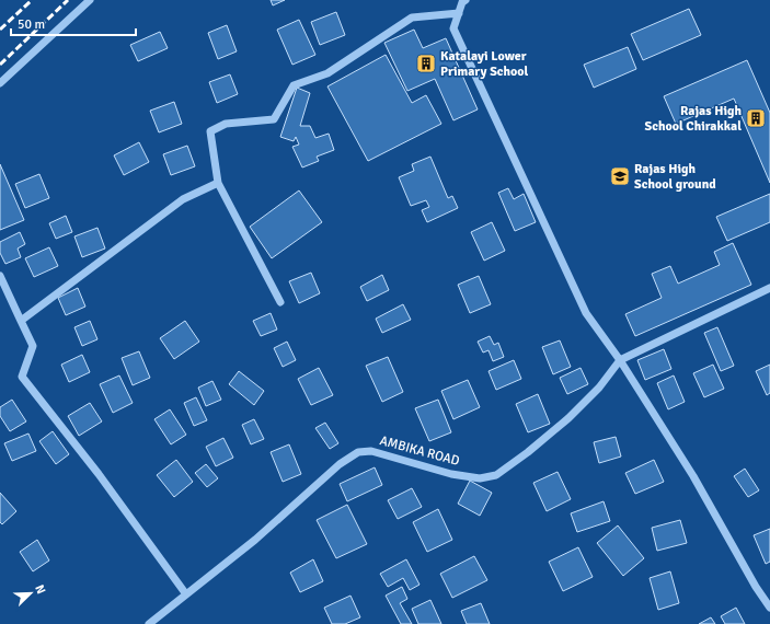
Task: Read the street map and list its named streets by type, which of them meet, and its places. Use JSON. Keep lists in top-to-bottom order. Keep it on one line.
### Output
{"streets":{"street":["AMBIKA ROAD"]},"places":{"building":["Katalayi Lower Primary School","Rajas High School Chirakkal"],"school or university":["Rajas High School ground"]},"scale_bar":"50 m","north":"top right"}
